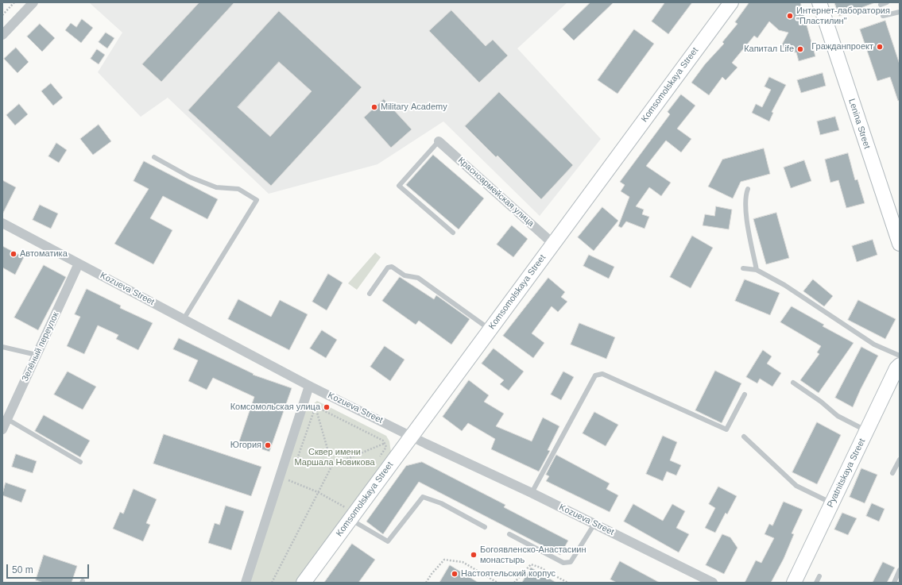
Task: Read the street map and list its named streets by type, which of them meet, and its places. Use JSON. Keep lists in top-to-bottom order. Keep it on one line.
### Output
{"streets":{"street":["Komsomolskaya Street","Lenina Street","Красноармейская улица","Kozueva Street","Зелёный переулок","Pyatnitskaya Street"]},"crossings":[["Komsomolskaya Street","Красноармейская улица"],["Komsomolskaya Street","Kozueva Street"],["Kozueva Street","Зелёный переулок"]],"parks":["Сквер имени Маршала Новикова"],"places":["Интернет-лаборатория \"Пластилин\"","Гражданпроект","Капитал Life","Military Academy","Автоматика","Комсомольская улица","Югория","Богоявленско-Анастасиин монастырь","Настоятельский корпус"],"scale_bar":"50 m"}
